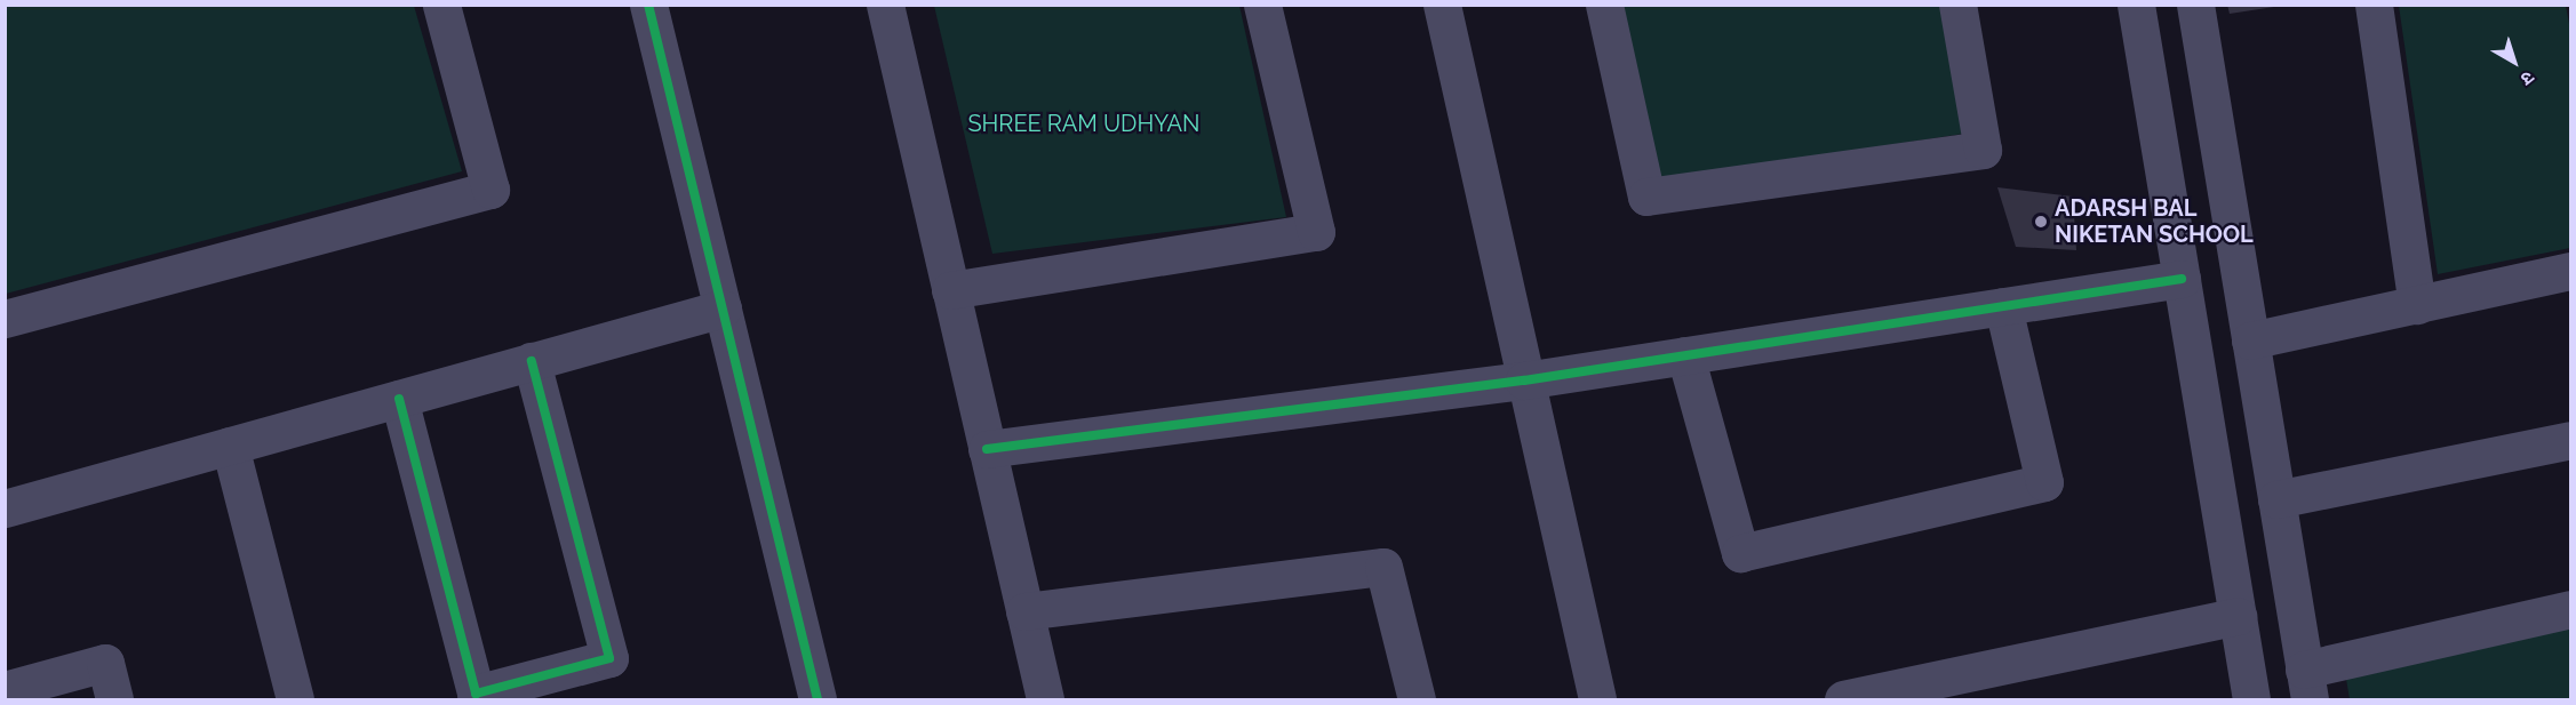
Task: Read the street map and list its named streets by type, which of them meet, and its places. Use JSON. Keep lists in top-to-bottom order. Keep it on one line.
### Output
{"parks":["SHREE RAM UDHYAN"],"places":["ADARSH BAL NIKETAN SCHOOL"],"north":"bottom right"}
